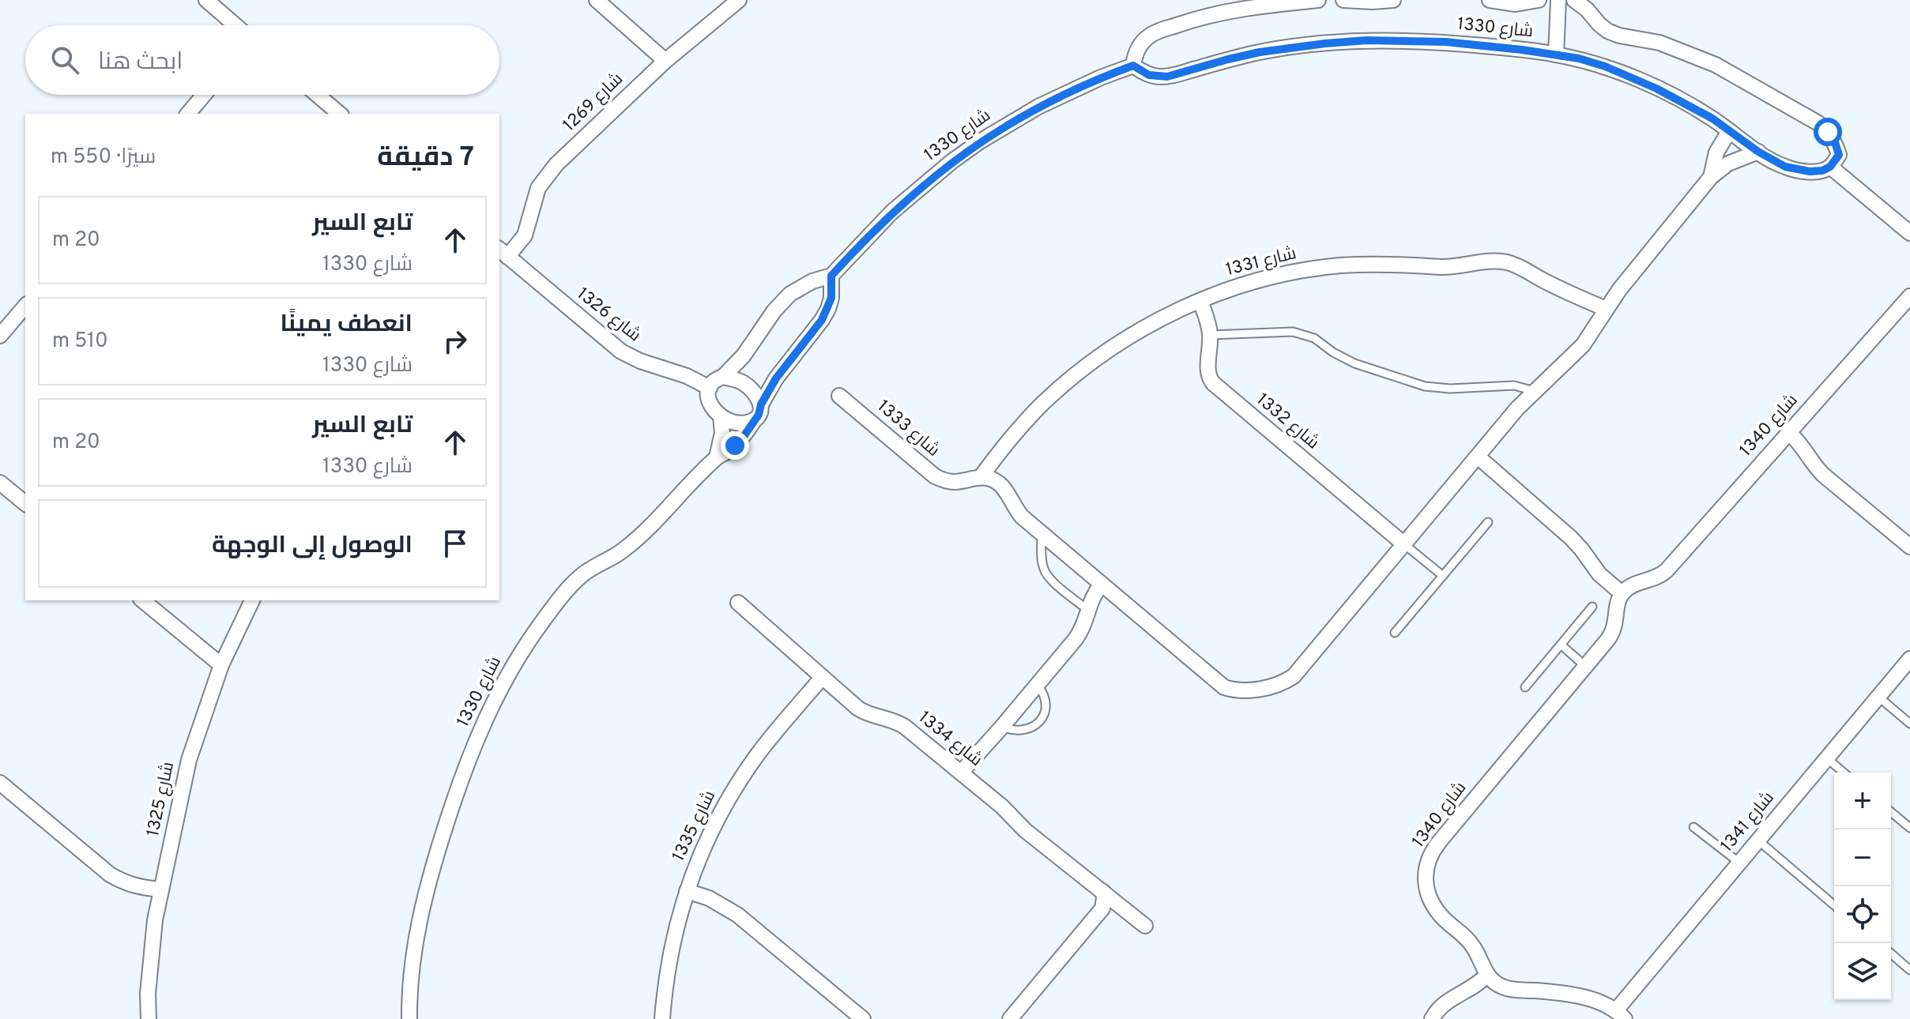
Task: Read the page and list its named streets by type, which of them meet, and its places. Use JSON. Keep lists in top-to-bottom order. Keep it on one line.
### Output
{"streets":{"street":["شارع 1330","شارع 1269","شارع 1331","شارع 1326","شارع 1332","شارع 1340","شارع 1333","شارع 1334","شارع 1325","شارع 1341","شارع 1335"]},"crossings":[["شارع 1330","شارع 1326"],["شارع 1269","شارع 1326"],["شارع 1331","شارع 1332"],["شارع 1331","شارع 1333"],["شارع 1334","شارع 1335"]],"page":{"search":"ابحث هنا","heading":["7 دقيقة","سيرًا · 550 m"],"list":[["تابع السير","شارع 1330","20 m"],["انعطف يمينًا","شارع 1330","510 m"],["تابع السير","شارع 1330","20 m"],"الوصول إلى الوجهة"],"map_buttons":["+","−"]}}
